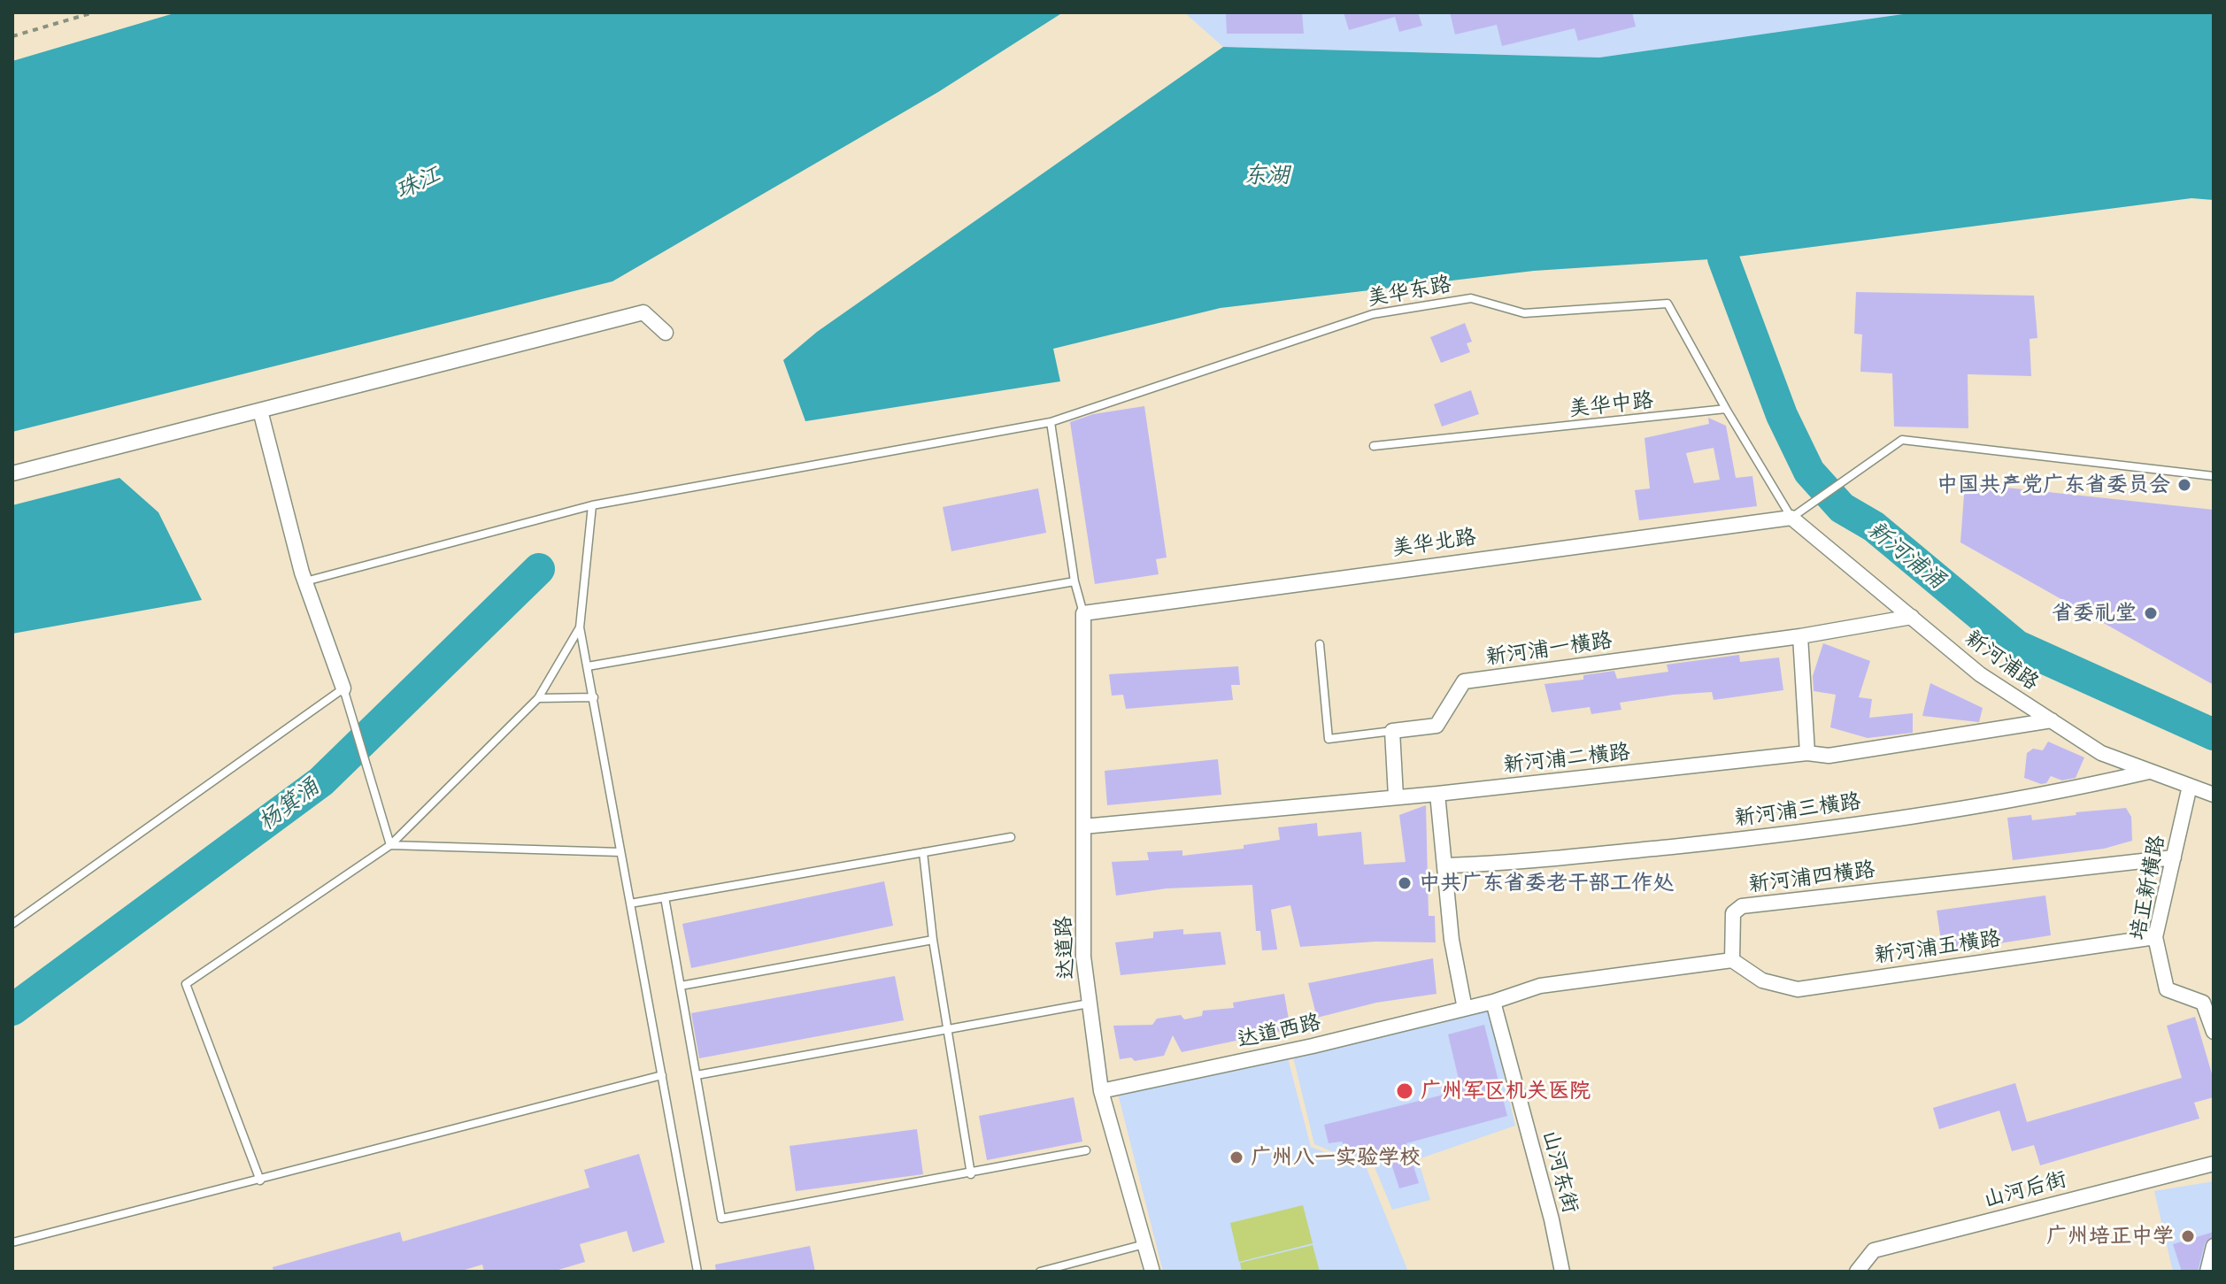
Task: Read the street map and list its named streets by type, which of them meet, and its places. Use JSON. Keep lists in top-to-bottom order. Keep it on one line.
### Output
{"streets":{"street":["美华北路","新河浦一横路","新河浦路","新河浦二横路","新河浦三横路","新河浦四横路","培正新横路","新河浦五横路","达道路","达道西路","山河东街","山河后街"],"lane":["美华东路","美华中路"]},"crossings":[["美华东路","美华中路"],["美华北路","新河浦路"],["美华北路","达道路"],["新河浦路","新河浦二横路"],["新河浦路","新河浦三横路"],["新河浦路","培正新横路"],["新河浦二横路","达道路"],["新河浦四横路","培正新横路"],["新河浦四横路","新河浦五横路"],["培正新横路","新河浦五横路"],["达道路","达道西路"]],"water":["东湖","珠江","新河浦涌","杨箕涌"],"places":["中国共产党广东省委员会","省委礼堂","中共广东省委老干部工作处","广州军区机关医院","广州八一实验学校","广州培正中学"]}
